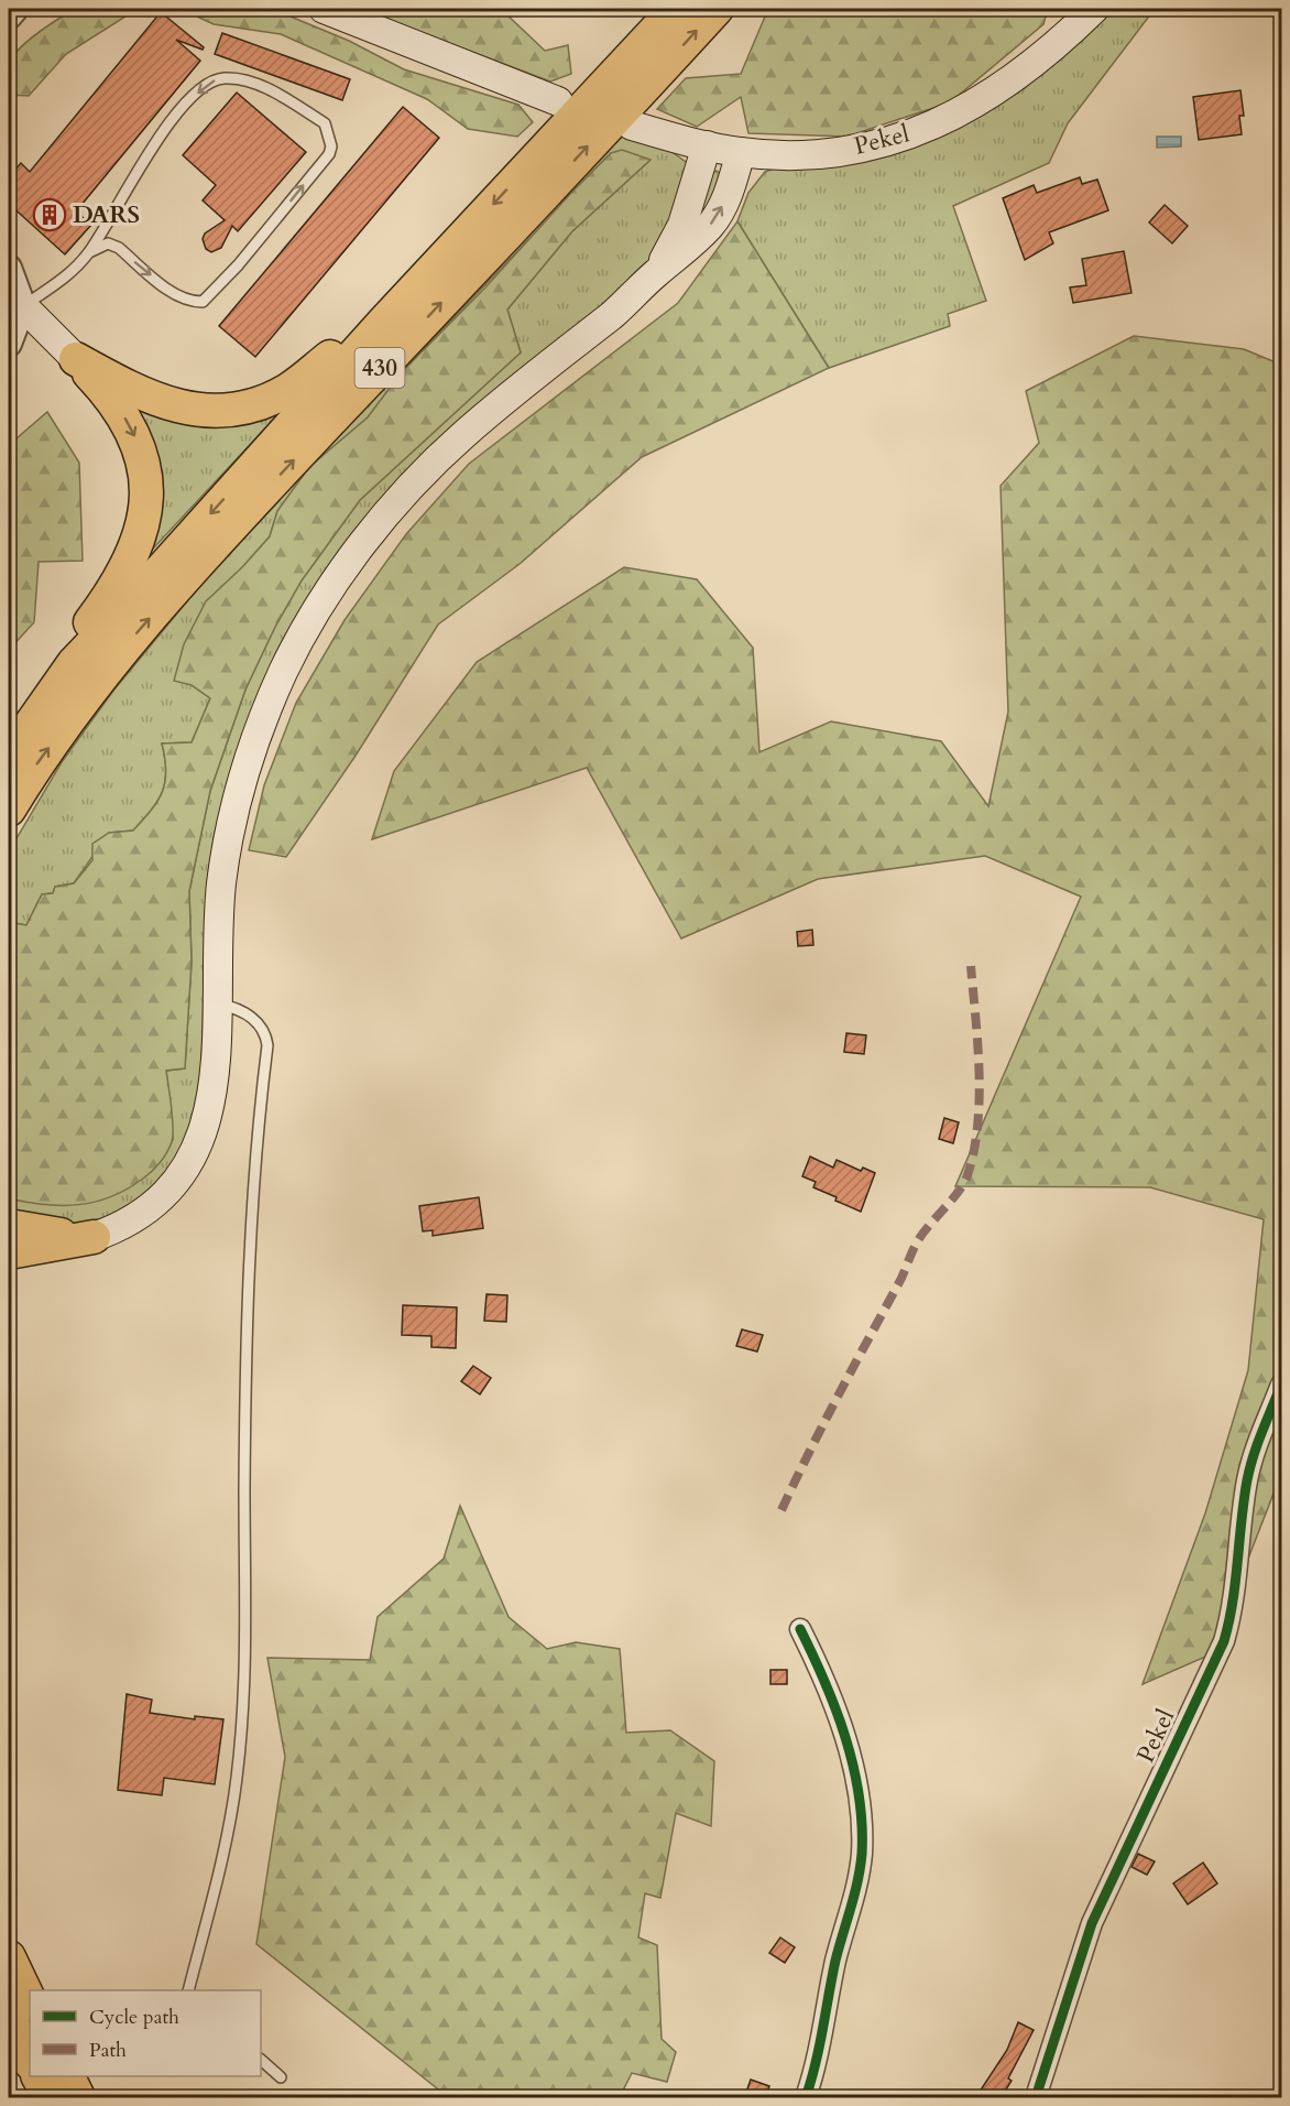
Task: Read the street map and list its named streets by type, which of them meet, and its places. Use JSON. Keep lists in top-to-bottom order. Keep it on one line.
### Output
{"streets":{"highway":["430"],"main road":["Pekel"]},"places":{"building":["DARS"]},"legend":["Cycle path","Path"]}
